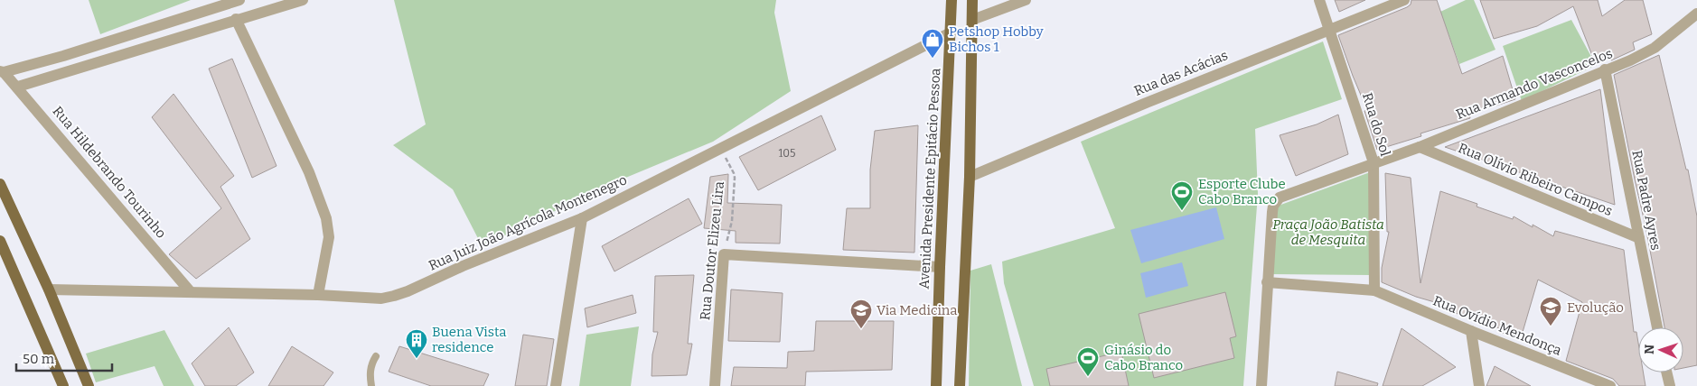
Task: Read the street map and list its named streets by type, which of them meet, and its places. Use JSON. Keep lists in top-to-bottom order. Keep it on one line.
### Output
{"streets":{"main road":["Avenida Presidente Epitácio Pessoa"],"street":["Rua das Acácias","Rua Armando Vasconcelos","Rua do Sol","Rua Hildebrando Tourinho","Rua Olívio Ribeiro Campos","Rua Padre Ayres","Rua Juiz João Agrícola Montenegro","Rua Doutor Elizeu Lira","Rua Ovídio Mendonça"]},"crossings":[["Rua das Acácias","Rua do Sol"],["Rua Armando Vasconcelos","Rua do Sol"],["Rua Armando Vasconcelos","Rua Olívio Ribeiro Campos"],["Rua Armando Vasconcelos","Rua Padre Ayres"],["Rua Armando Vasconcelos","Rua Ovídio Mendonça"],["Rua do Sol","Rua Ovídio Mendonça"],["Rua Hildebrando Tourinho","Rua Juiz João Agrícola Montenegro"],["Avenida Presidente Epitácio Pessoa","Rua Juiz João Agrícola Montenegro"],["Rua Olívio Ribeiro Campos","Rua Padre Ayres"],["Rua Juiz João Agrícola Montenegro","Rua Doutor Elizeu Lira"]],"parks":["Praça João Batista de Mesquita"],"places":{"shop":["Petshop Hobby Bichos 1"],"sports":["Esporte Clube Cabo Branco","Ginásio do Cabo Branco"],"school or university":["Evolução","Via Medicina"],"building":["Buena Vista residence"]},"house_numbers":["105"],"scale_bar":"50 m","north":"left"}
